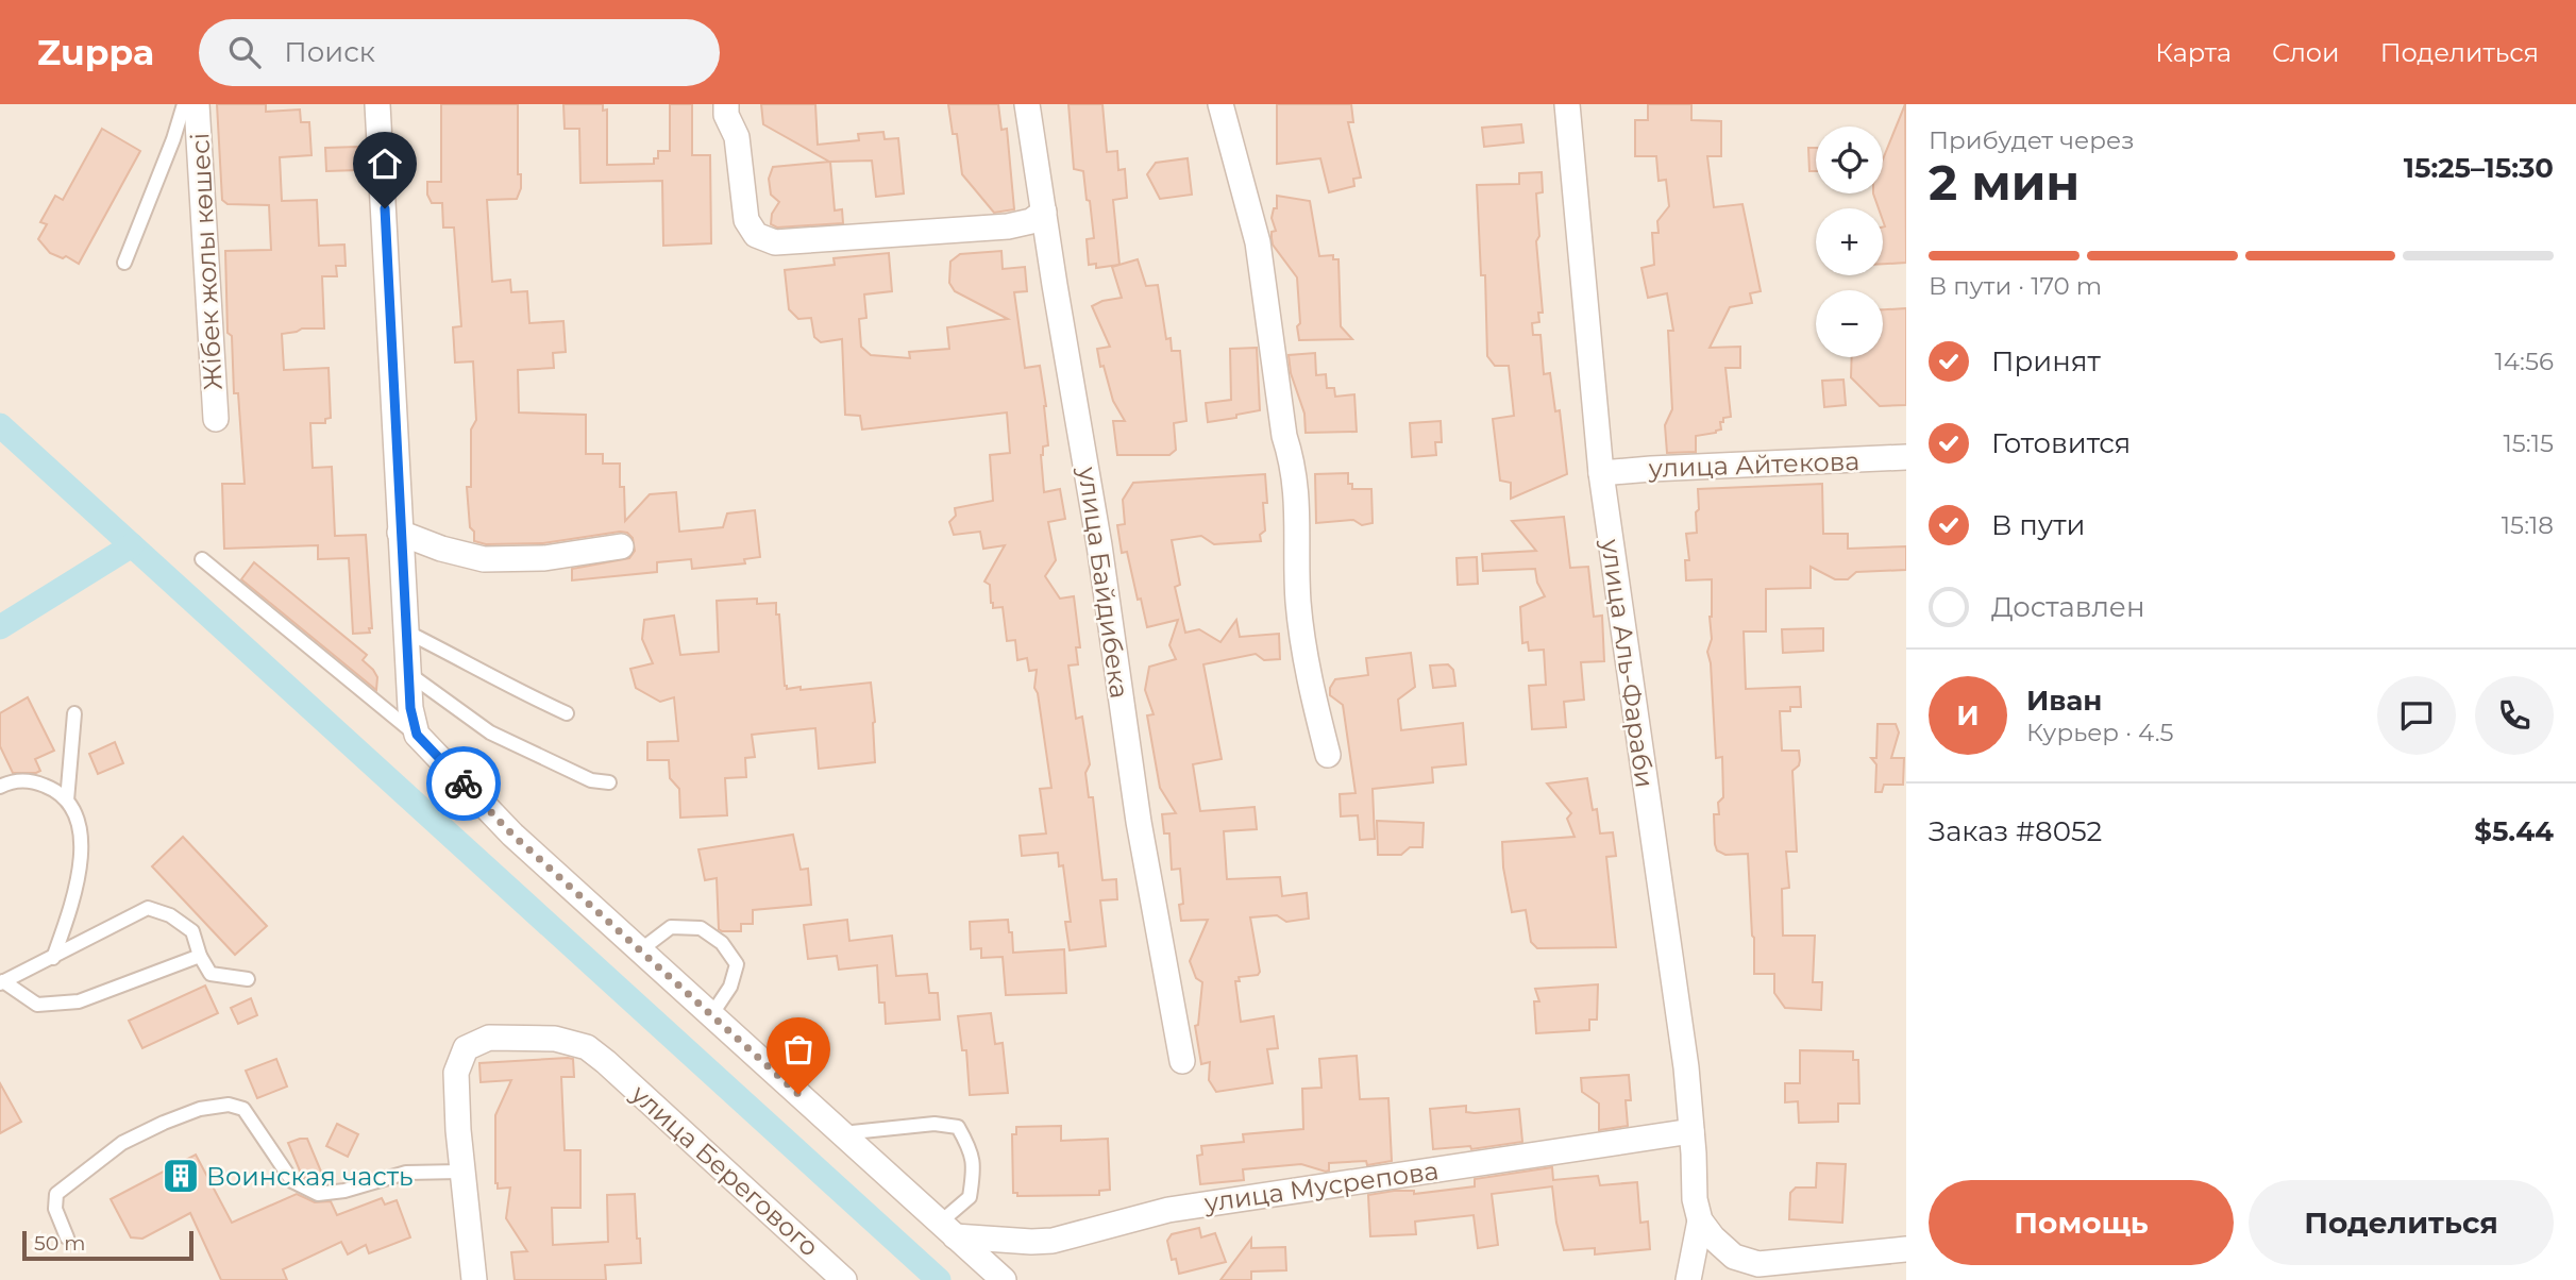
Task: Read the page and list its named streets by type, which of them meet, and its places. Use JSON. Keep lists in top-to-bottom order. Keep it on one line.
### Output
{"streets":{"street":["Жібек жолы көшесі","улица Айтекова","улица Байдибека","улица Аль-Фараби","улица Берегового","улица Мусрепова"]},"crossings":[["улица Айтекова","улица Аль-Фараби"],["улица Аль-Фараби","улица Мусрепова"]],"places":{"building":["Воинская часть"]},"scale_bar":"50 m","page":{"header":"Zuppa","search":"Поиск","nav":["Карта","Слои","Поделиться"],"heading":["2 мин","Прибудет через","15:25–15:30"],"panel":["Иван","Курьер · 4.5","Заказ #8052","$5.44"],"map_buttons":["+","−"],"bar":"В пути · 170 m","list":[["Принят","14:56"],["Готовится","15:15"],["В пути","15:18"],"Доставлен"],"round":"И","buttons":["Помощь","Поделиться"],"scale":"50 m"}}
